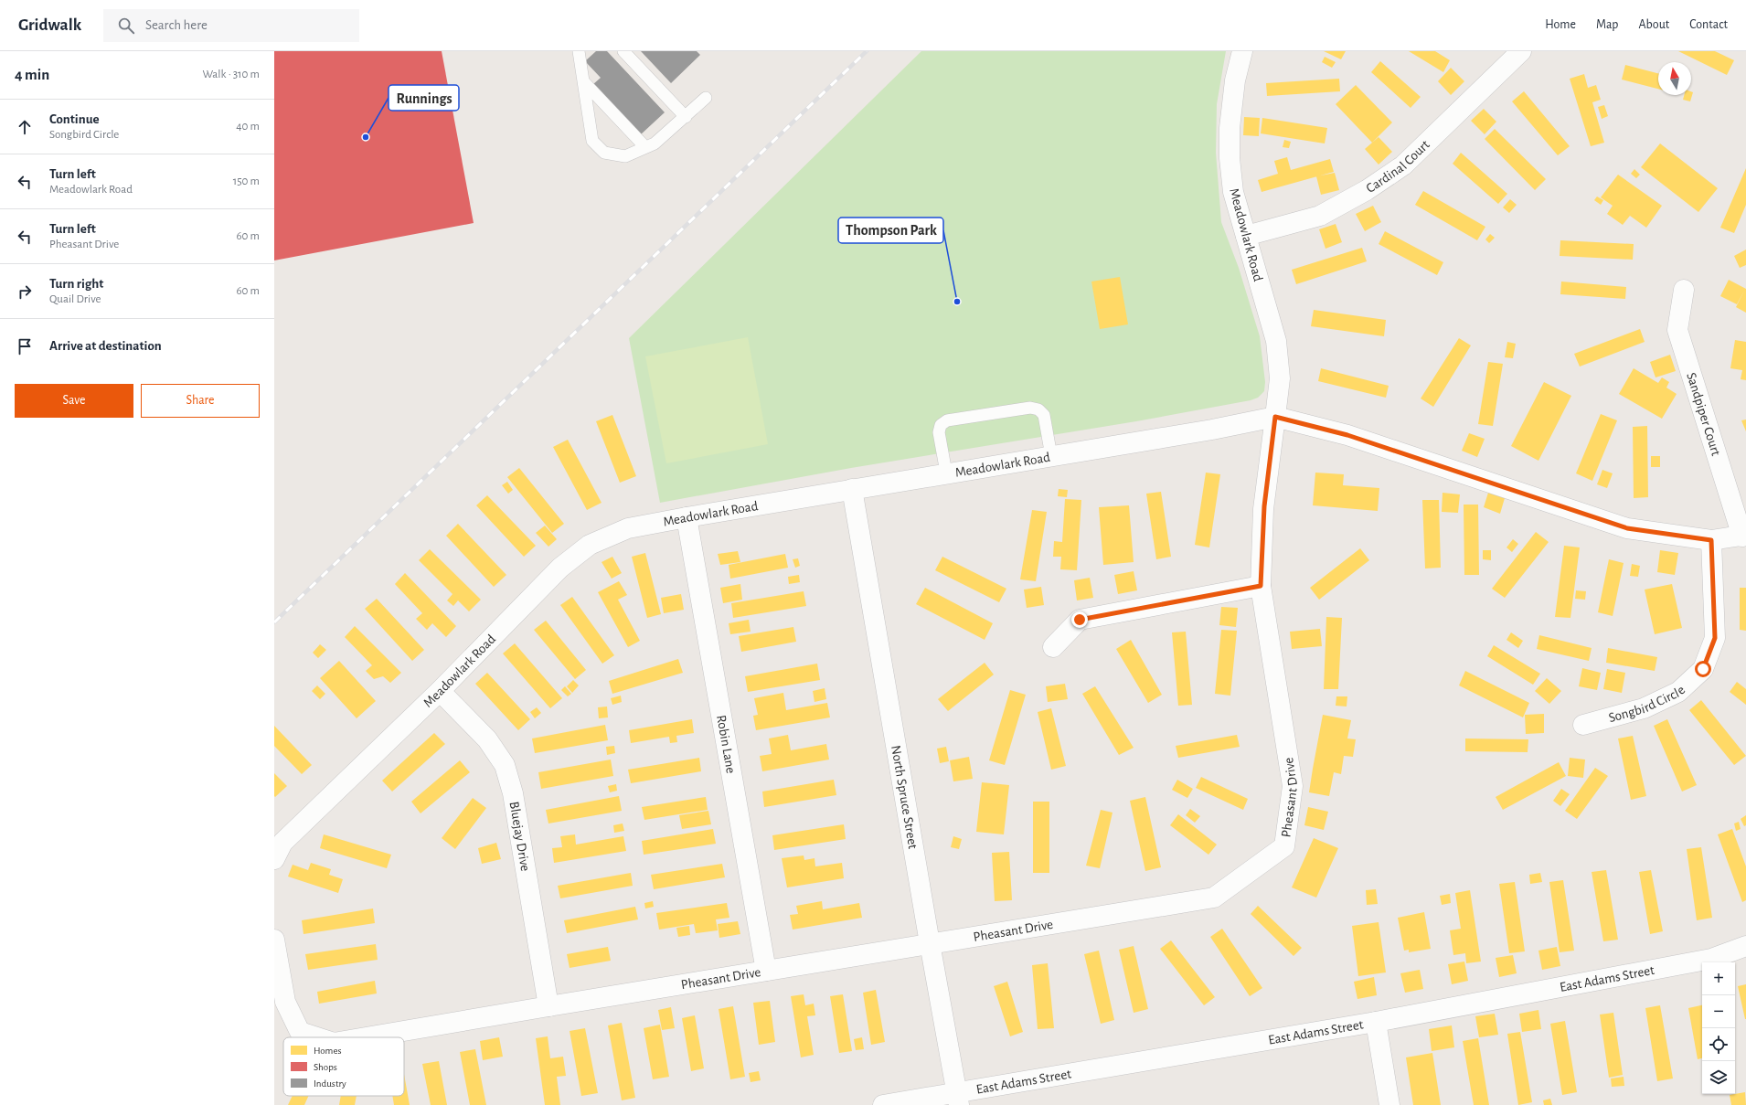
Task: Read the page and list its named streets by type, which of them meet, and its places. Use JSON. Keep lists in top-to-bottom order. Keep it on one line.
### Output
{"streets":{"street":["Cardinal Court","Meadowlark Road","Sandpiper Court","Songbird Circle","Robin Lane","North Spruce Street","Pheasant Drive","Bluejay Drive","East Adams Street"]},"crossings":[["Cardinal Court","Meadowlark Road"],["Meadowlark Road","Sandpiper Court"],["Meadowlark Road","Songbird Circle"],["Meadowlark Road","Robin Lane"],["Meadowlark Road","North Spruce Street"],["Meadowlark Road","Pheasant Drive"],["Meadowlark Road","Bluejay Drive"],["Robin Lane","Pheasant Drive"],["North Spruce Street","Pheasant Drive"],["North Spruce Street","East Adams Street"],["Pheasant Drive","Bluejay Drive"]],"places":["Runnings","Thompson Park"],"legend":["Homes","Shops","Industry"],"north":"top","page":{"header":"Gridwalk","search":"Search here","nav":["Home","Map","About","Contact"],"heading":["4 min","Walk · 310 m"],"list":[["Continue","Songbird Circle","40 m"],["Turn left","Meadowlark Road","150 m"],["Turn left","Pheasant Drive","60 m"],["Turn right","Quail Drive","60 m"],"Arrive at destination"],"buttons":["Save","Share"],"map_buttons":["+","−"]}}
